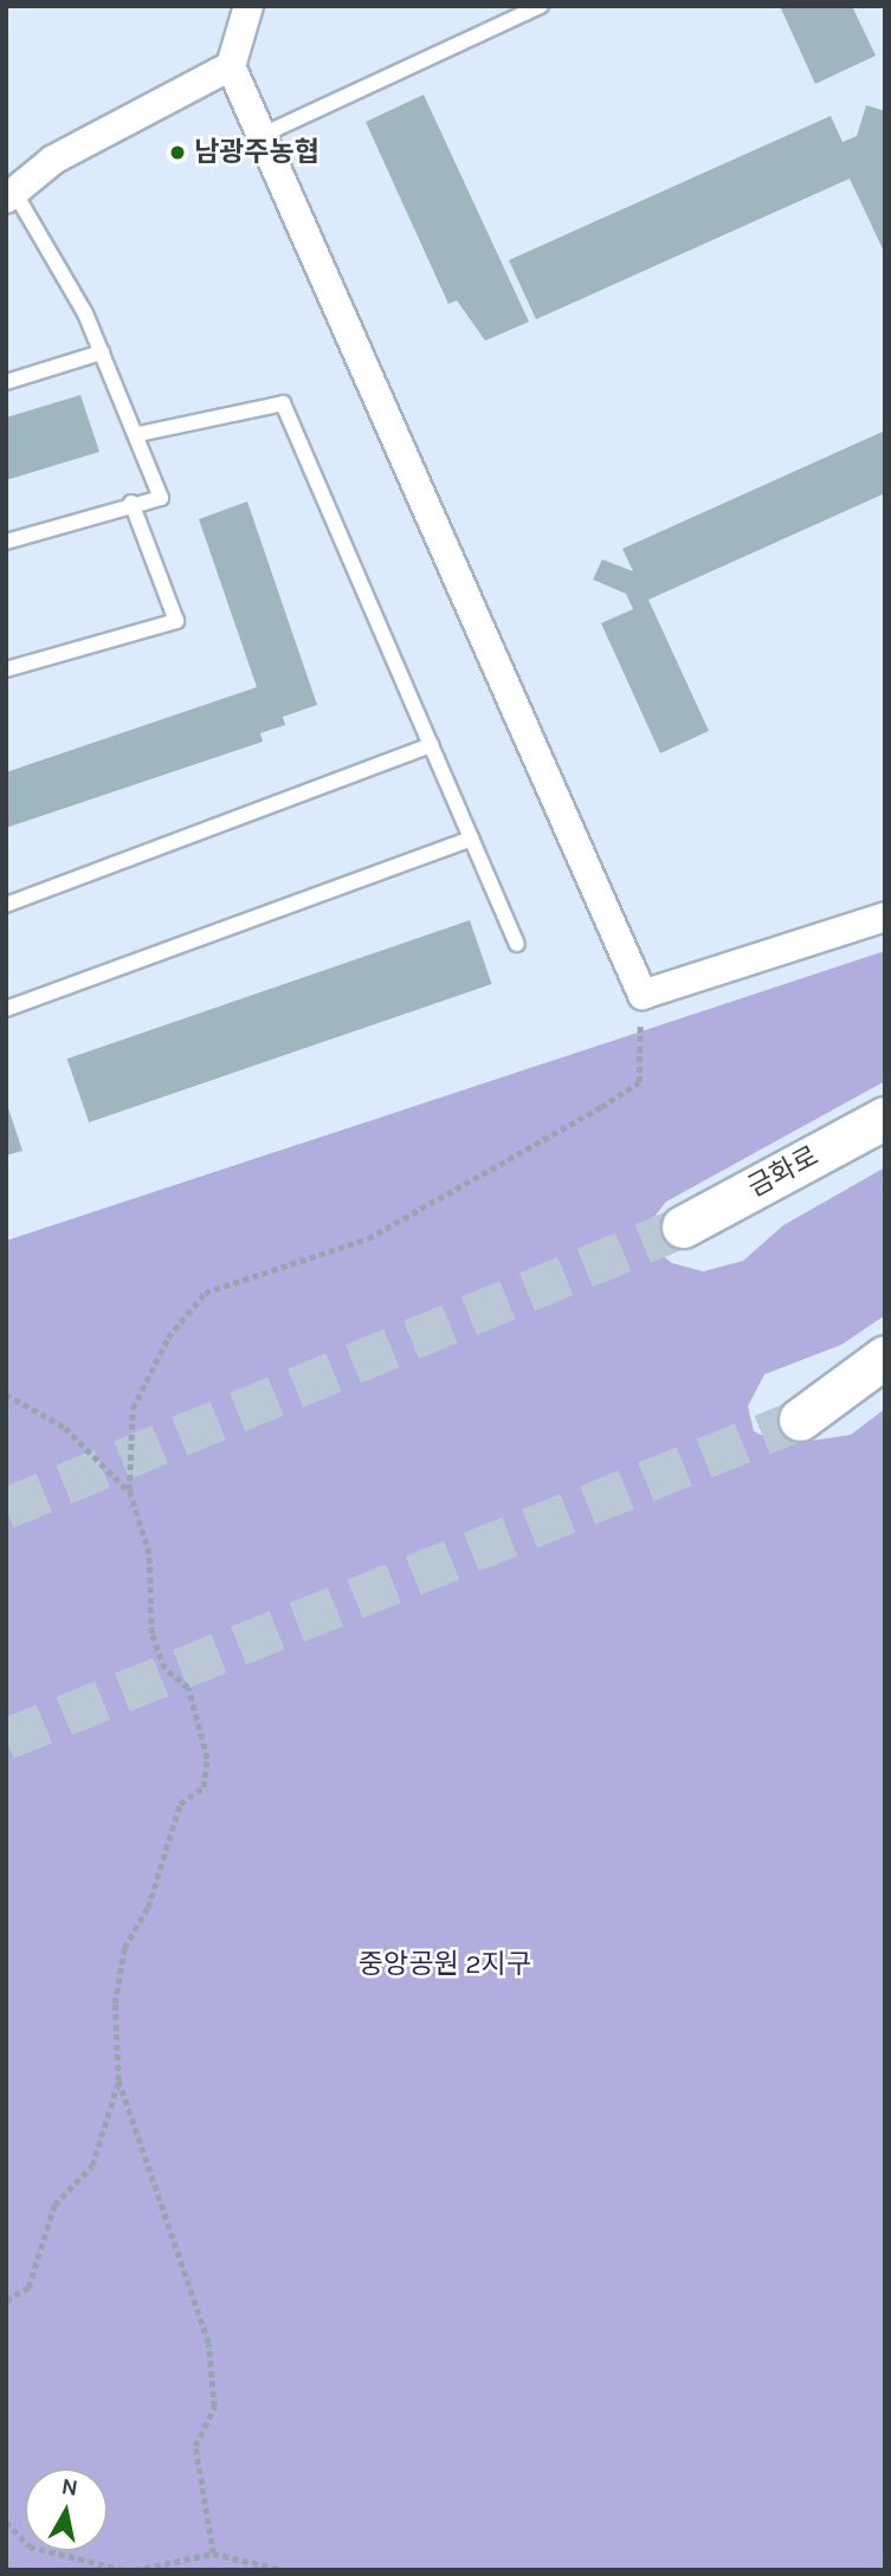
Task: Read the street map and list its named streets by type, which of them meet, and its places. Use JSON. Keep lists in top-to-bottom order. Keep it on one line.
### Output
{"streets":{"main road":["금화로"]},"parks":["중앙공원 2지구"],"places":["남광주농협"],"north":"top"}
